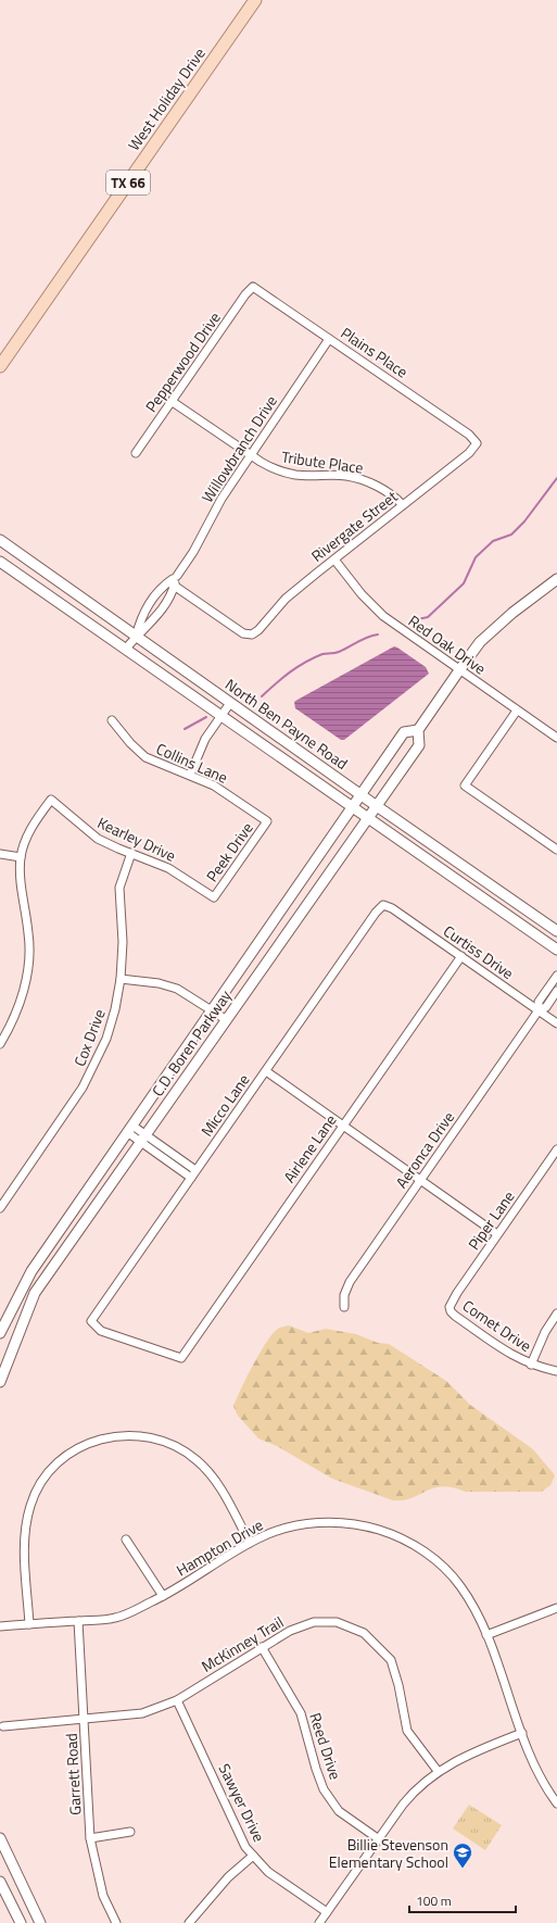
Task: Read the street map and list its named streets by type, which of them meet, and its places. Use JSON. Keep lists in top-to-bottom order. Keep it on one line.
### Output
{"streets":{"main road":["West Holiday Drive","TX 66"],"street":["Plains Place","Pepperwood Drive","Willowbranch Drive","Tribute Place","Rivergate Street","Red Oak Drive","North Ben Payne Road","Collins Lane","Kearley Drive","Peek Drive","Curtiss Drive","Cox Drive","C.D. Boren Parkway","Micco Lane","Airlene Lane","Aeronca Drive","Piper Lane","Comet Drive","Hampton Drive","McKinney Trail","Reed Drive","Garrett Road","Sawyer Drive"]},"crossings":[["Plains Place","Pepperwood Drive"],["Plains Place","Willowbranch Drive"],["Plains Place","Rivergate Street"],["Pepperwood Drive","Tribute Place"],["Willowbranch Drive","Tribute Place"],["Willowbranch Drive","Rivergate Street"],["Willowbranch Drive","North Ben Payne Road"],["Tribute Place","Rivergate Street"],["Rivergate Street","Red Oak Drive"],["Red Oak Drive","C.D. Boren Parkway"],["North Ben Payne Road","C.D. Boren Parkway"],["Collins Lane","Peek Drive"],["Kearley Drive","Peek Drive"],["Kearley Drive","Cox Drive"],["Curtiss Drive","Micco Lane"],["Curtiss Drive","Airlene Lane"],["Curtiss Drive","Aeronca Drive"],["Micco Lane","Airlene Lane"],["Piper Lane","Comet Drive"],["Hampton Drive","Garrett Road"],["McKinney Trail","Reed Drive"],["McKinney Trail","Garrett Road"],["McKinney Trail","Sawyer Drive"]],"places":{"school or university":["Billie Stevenson Elementary School"]},"scale_bar":"100 m"}
